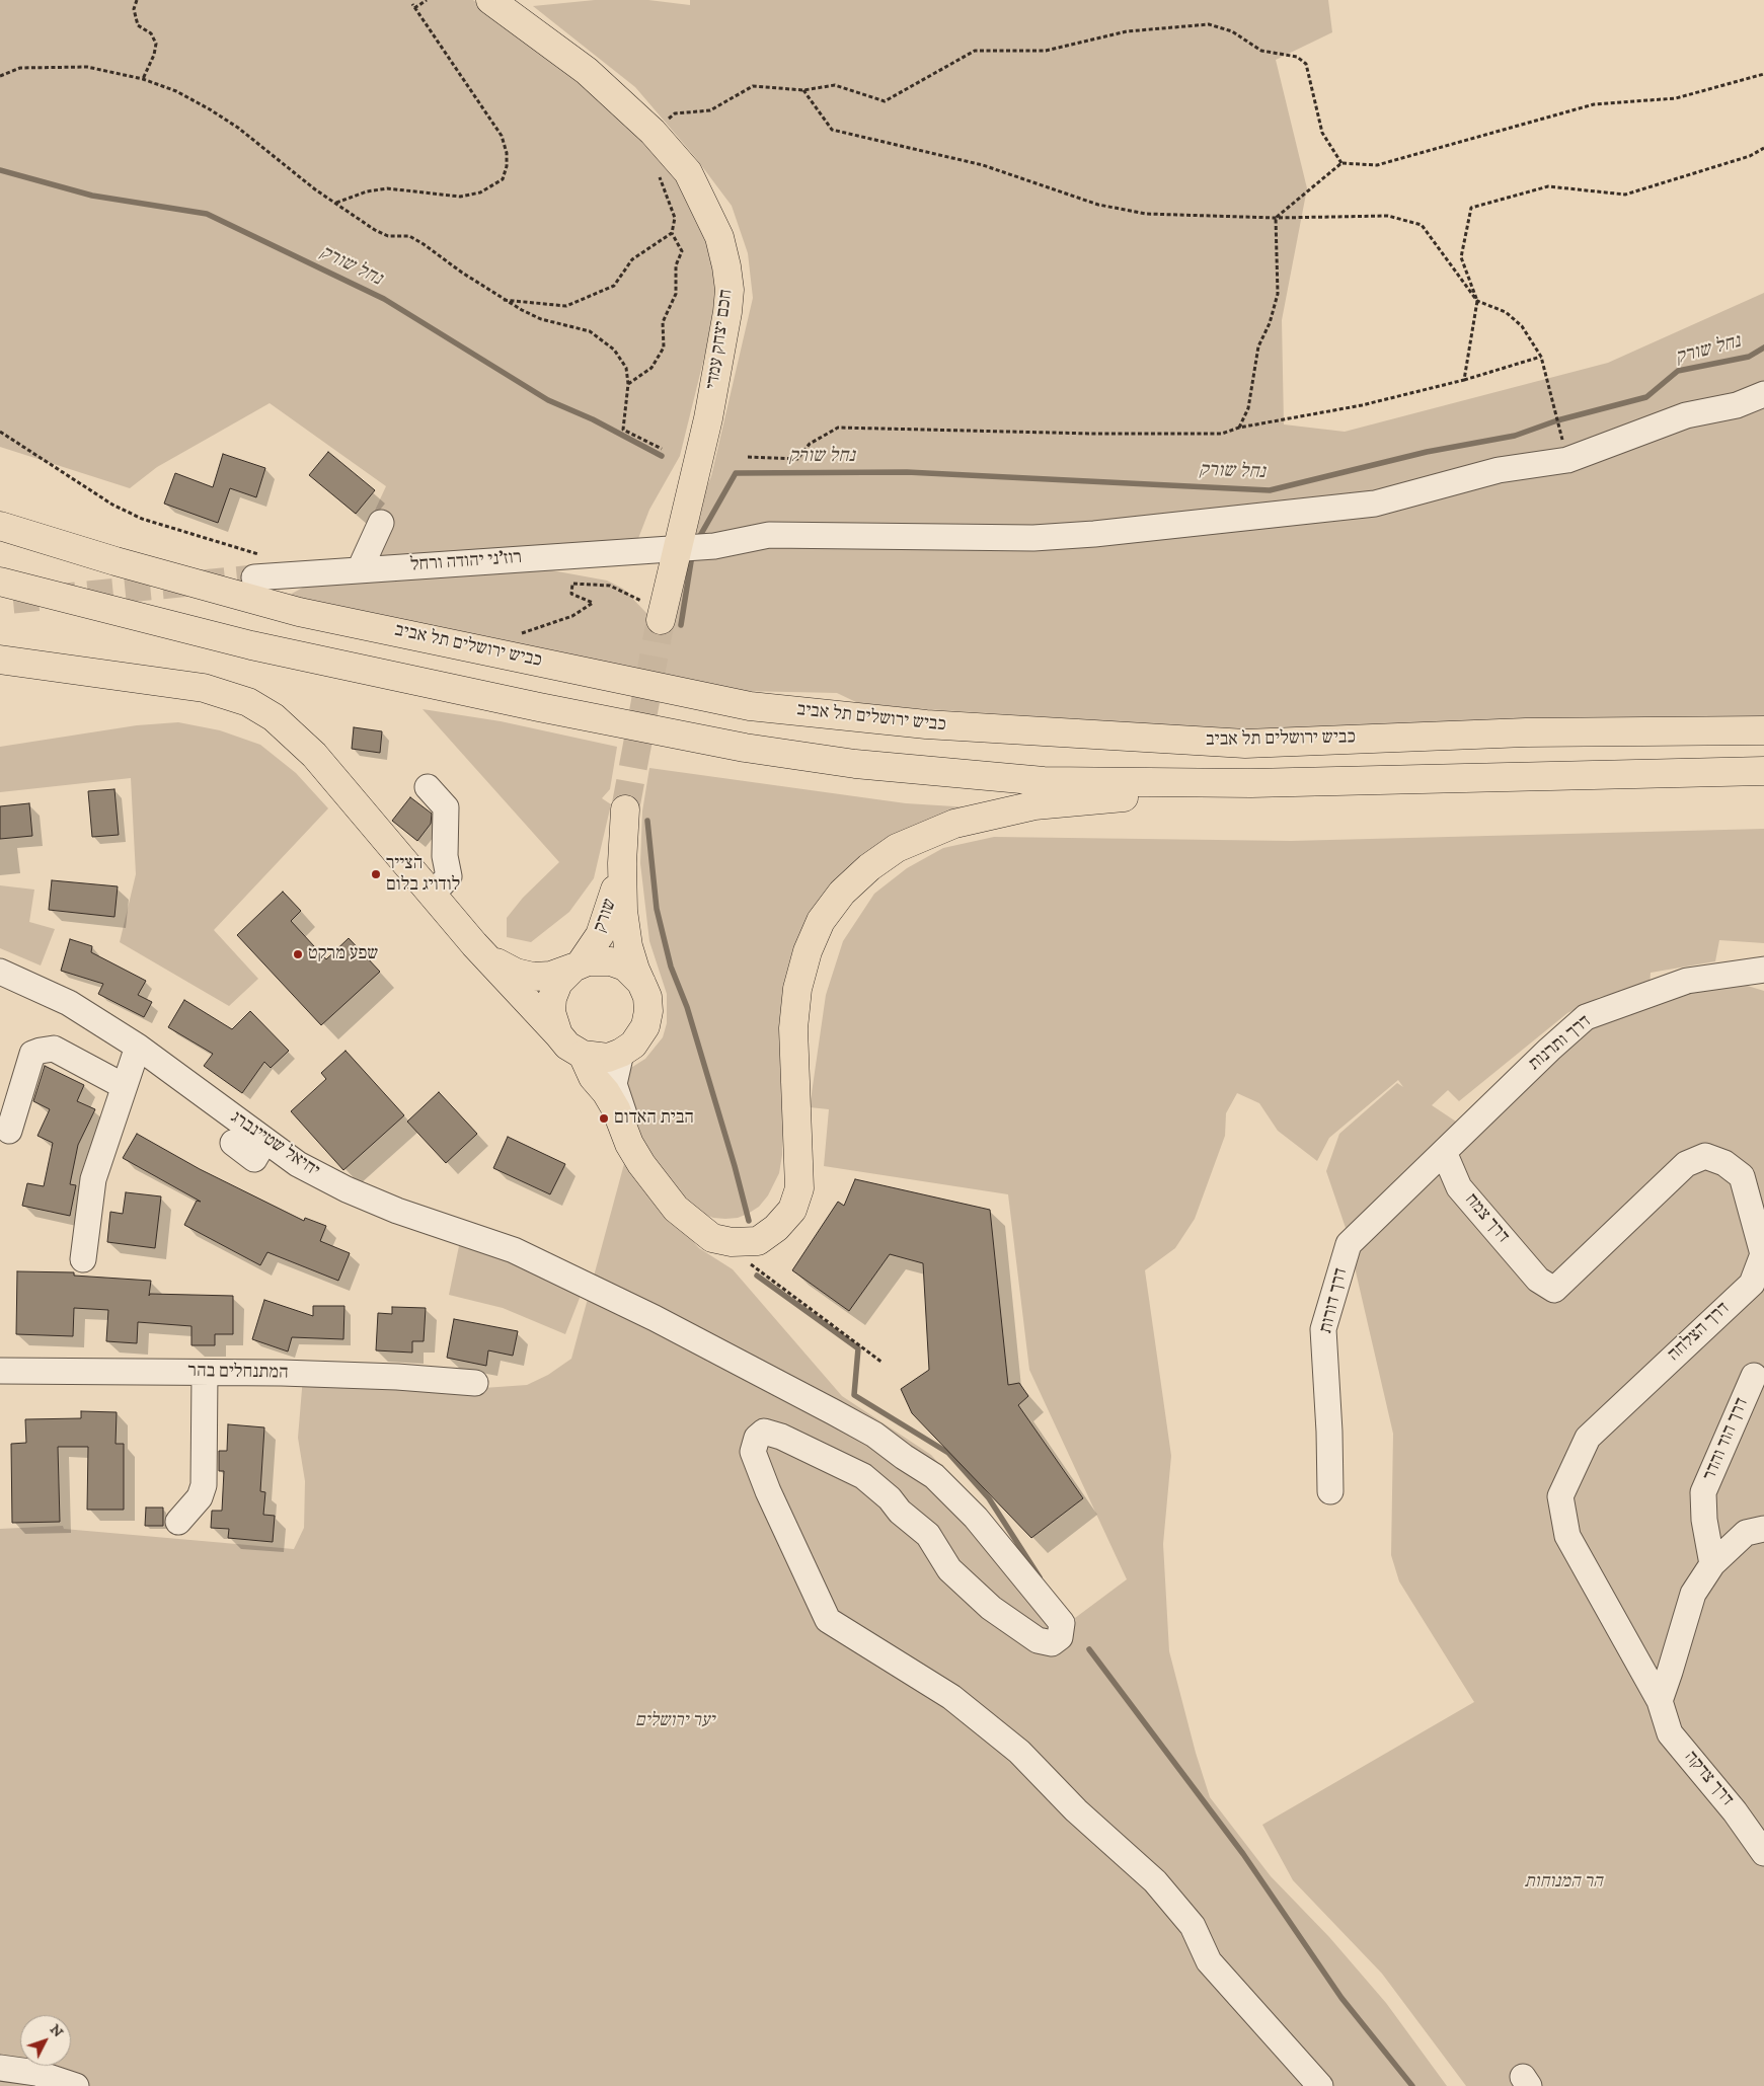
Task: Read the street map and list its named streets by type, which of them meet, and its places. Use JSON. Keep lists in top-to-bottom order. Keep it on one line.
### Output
{"streets":{"main road":["חכם יצחק עמדי","כביש ירושלים תל אביב","שורק"],"street":["רוז'ני יהודה ורחל","דרך ותרנות","יחיאל שטיינברג","דרך צמח","דרך דורות","דרך הצלחה","המתנחלים בהר","דרך הוד והדר","דרך צדקה"]},"crossings":[["חכם יצחק עמדי","רוז'ני יהודה ורחל"],["דרך ותרנות","דרך צמח"],["דרך ותרנות","דרך דורות"],["דרך צמח","דרך דורות"],["דרך צמח","דרך הצלחה"],["דרך הצלחה","דרך צדקה"]],"water":["נחל שורק"],"parks":["יער ירושלים","הר המנוחות"],"places":["הצייר לודויג בלום","שפע מרקט","הבית האדום"],"north":"top right"}
